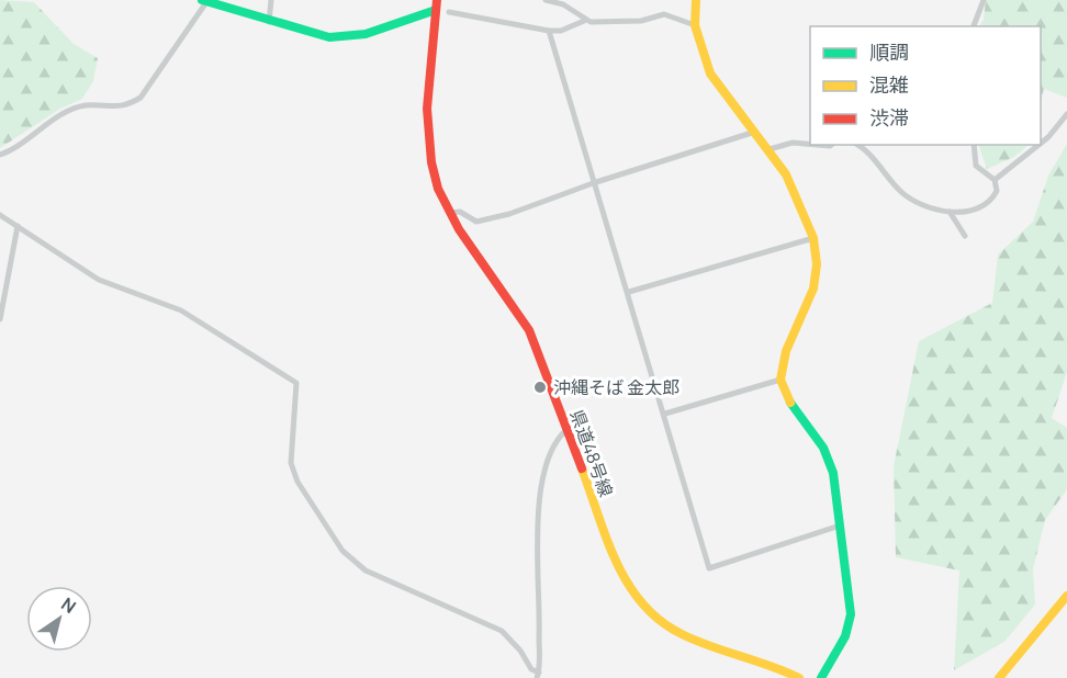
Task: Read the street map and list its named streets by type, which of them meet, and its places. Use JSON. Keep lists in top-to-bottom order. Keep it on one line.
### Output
{"streets":{"street":["県道48号線"]},"places":["沖縄そば 金太郎"],"legend":["順調","混雑","渋滞"],"north":"top right"}
